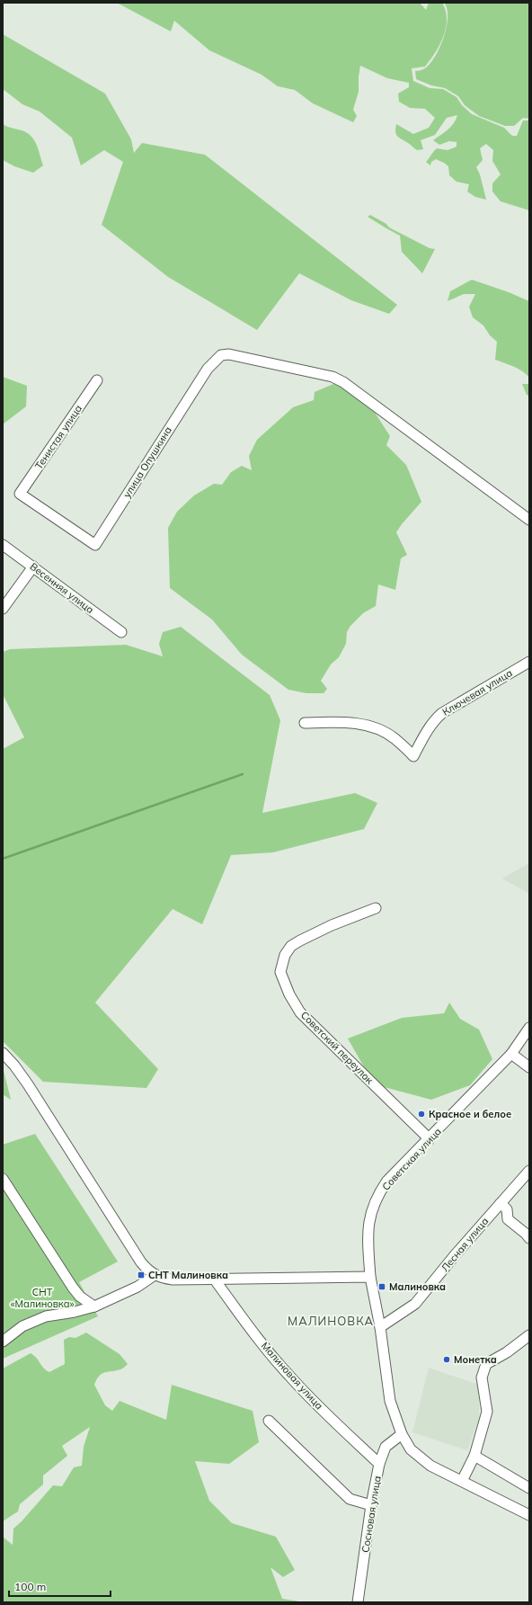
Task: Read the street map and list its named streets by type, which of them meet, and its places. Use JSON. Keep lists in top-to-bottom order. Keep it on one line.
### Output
{"streets":{"street":["Тенистая улица","улица Опушкина","Весенняя улица","Ключевая улица","Советский переулок","Советская улица","Лесная улица","Малиновая улица","Сосновая улица"]},"crossings":[["Тенистая улица","улица Опушкина"],["Советский переулок","Советская улица"],["Советская улица","Лесная улица"],["Советская улица","Сосновая улица"],["Малиновая улица","Сосновая улица"]],"districts":["МАЛИНОВКА"],"parks":["СНТ «Малиновка»"],"places":{"other":["Красное и белое","Монетка"],"transit":["СНТ Малиновка","Малиновка"]},"scale_bar":"100 m"}
